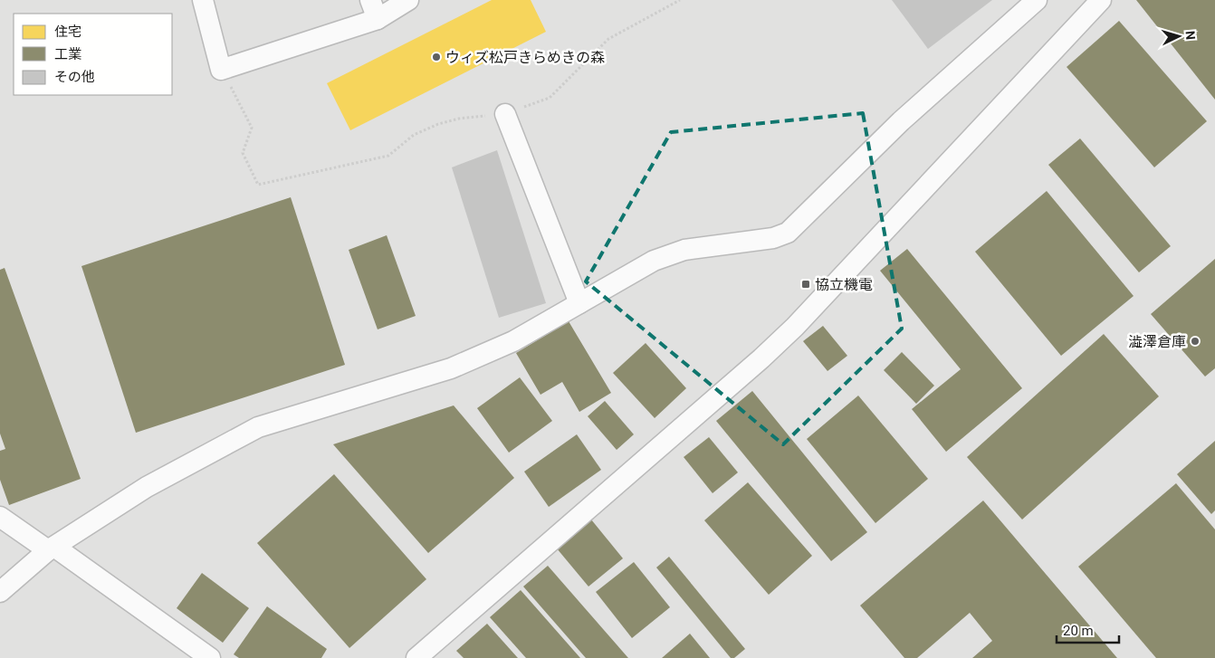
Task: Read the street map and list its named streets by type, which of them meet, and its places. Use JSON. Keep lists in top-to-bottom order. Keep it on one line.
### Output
{"places":{"other":["ウィズ松戸きらめきの森","澁澤倉庫"],"transit":["協立機電"]},"legend":["住宅","工業","その他"],"scale_bar":"20 m","north":"right"}
